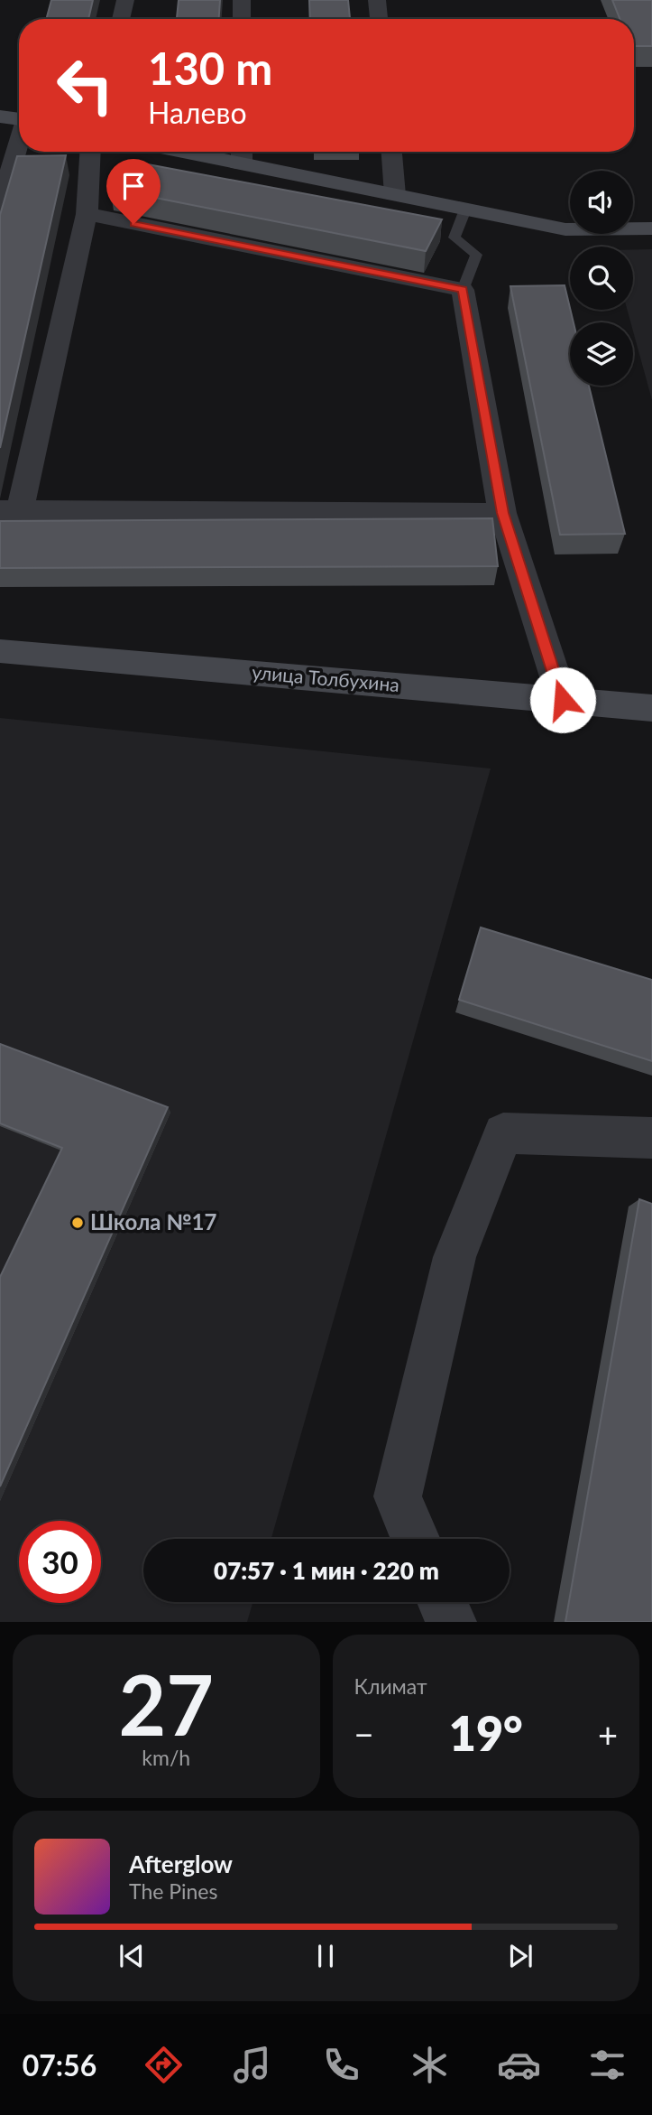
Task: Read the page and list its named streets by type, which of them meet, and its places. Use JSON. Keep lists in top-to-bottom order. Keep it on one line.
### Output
{"streets":{"street":["улица Толбухина"]},"places":["Школа №17"],"page":{"turn":["130 m","Налево"],"limit":"30","trip":"07:57 · 1 мин · 220 m","tile":[["27","km/h"],"Климат"],"heat":["−","19°","+"],"song":["Afterglow","The Pines"],"tabs":"07:56"}}
